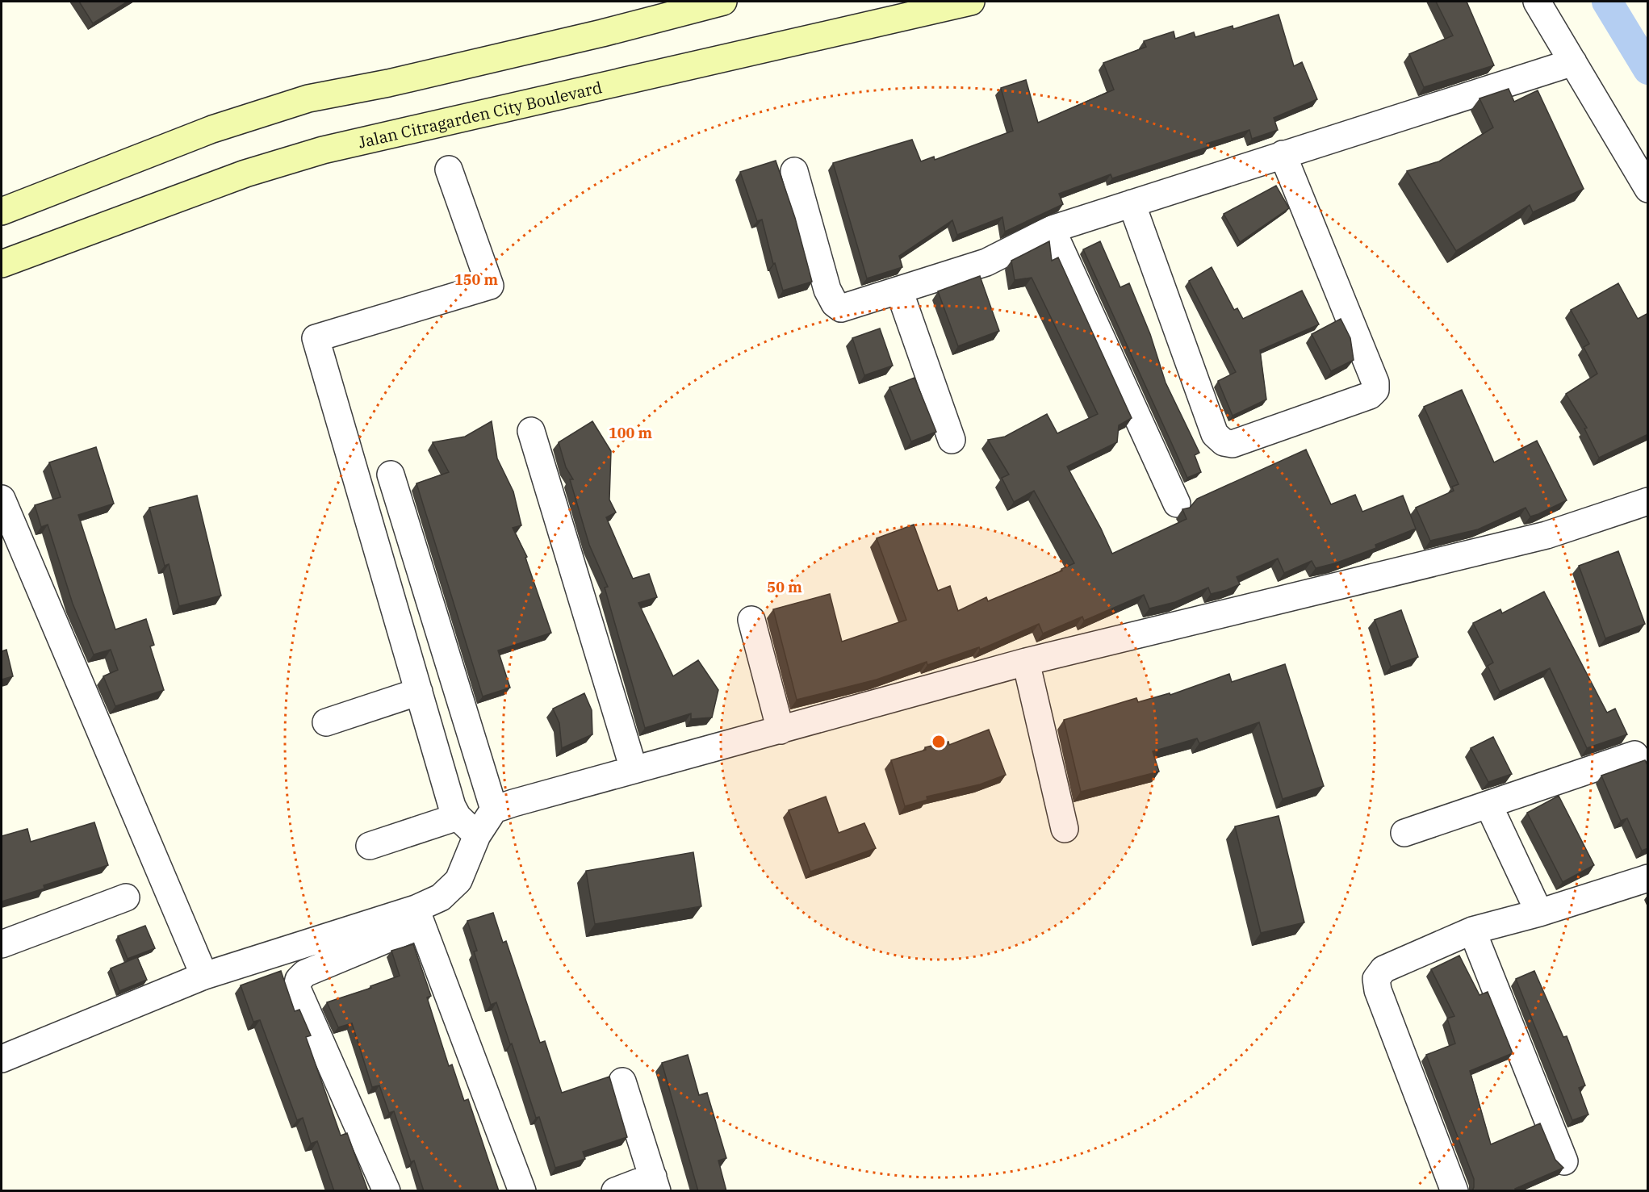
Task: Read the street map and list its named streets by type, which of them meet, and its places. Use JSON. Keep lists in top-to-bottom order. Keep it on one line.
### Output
{"streets":{"main road":["Jalan Citragarden City Boulevard"]},"rings":["150 m","100 m","50 m"]}
